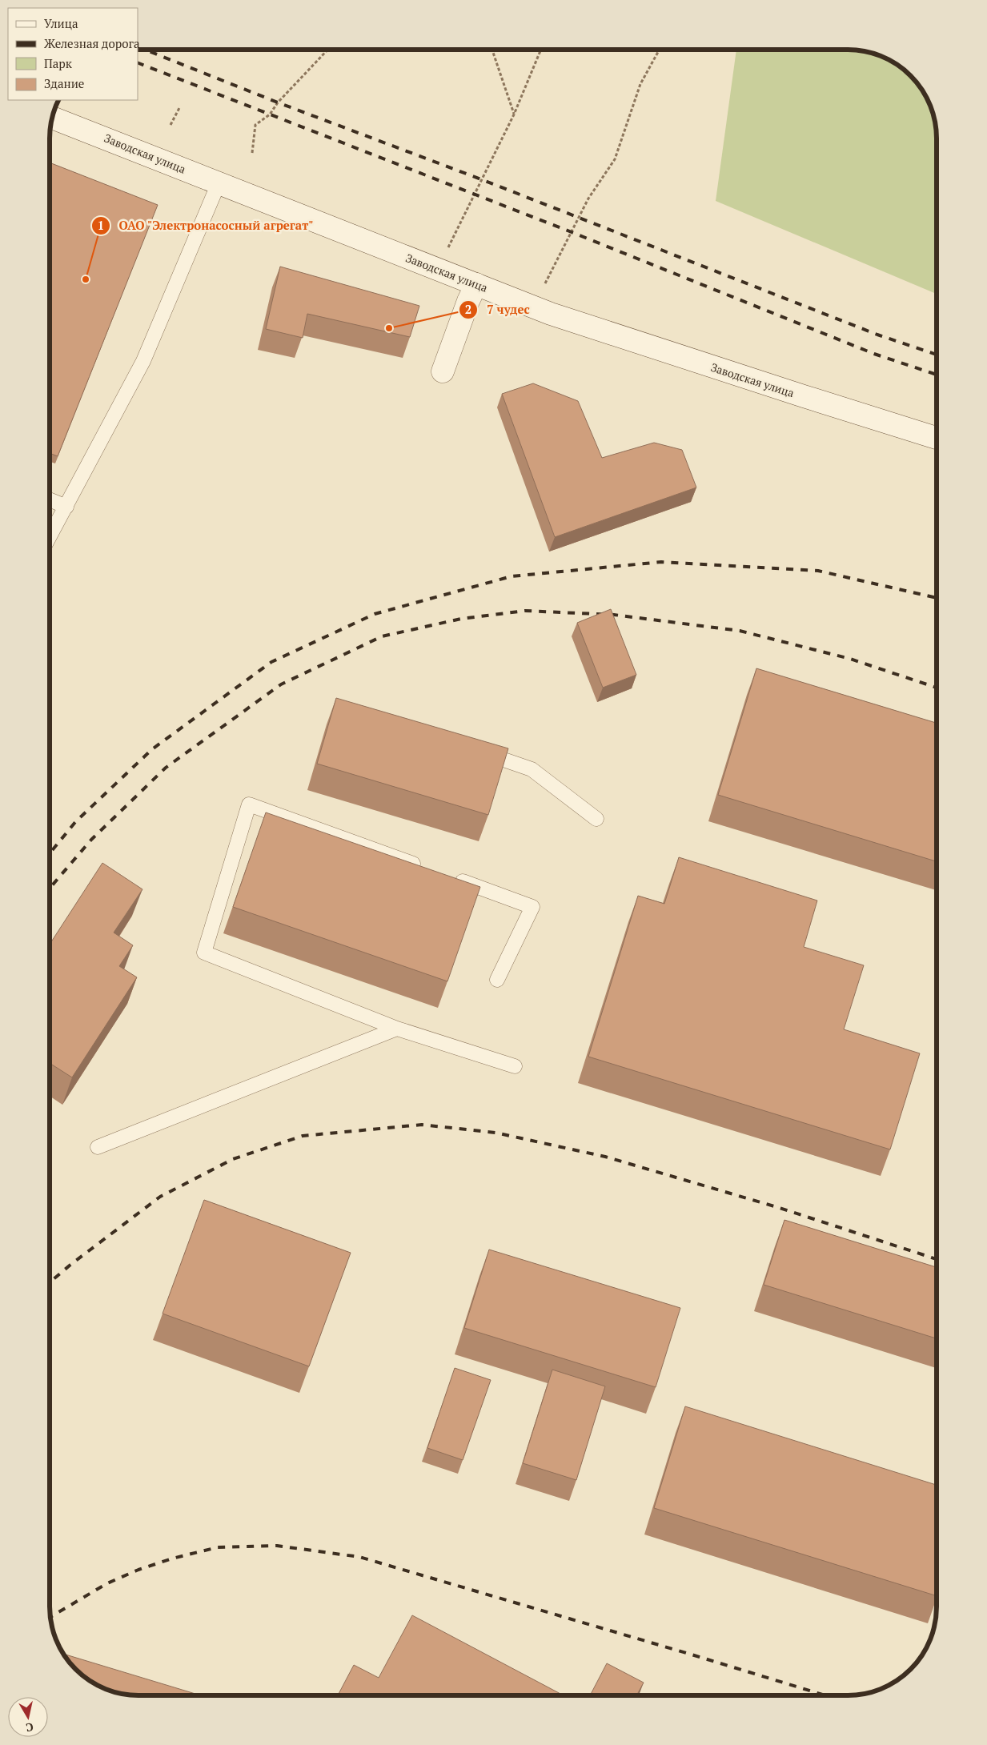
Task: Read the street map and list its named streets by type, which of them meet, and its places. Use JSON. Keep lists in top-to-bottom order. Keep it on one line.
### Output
{"streets":{"main road":["Заводская улица"]},"places":["ОАО \"Электронасосный агрегат\"","7 чудес"],"legend":["Улица","Железная дорога","Парк","Здание"],"north":"bottom"}
